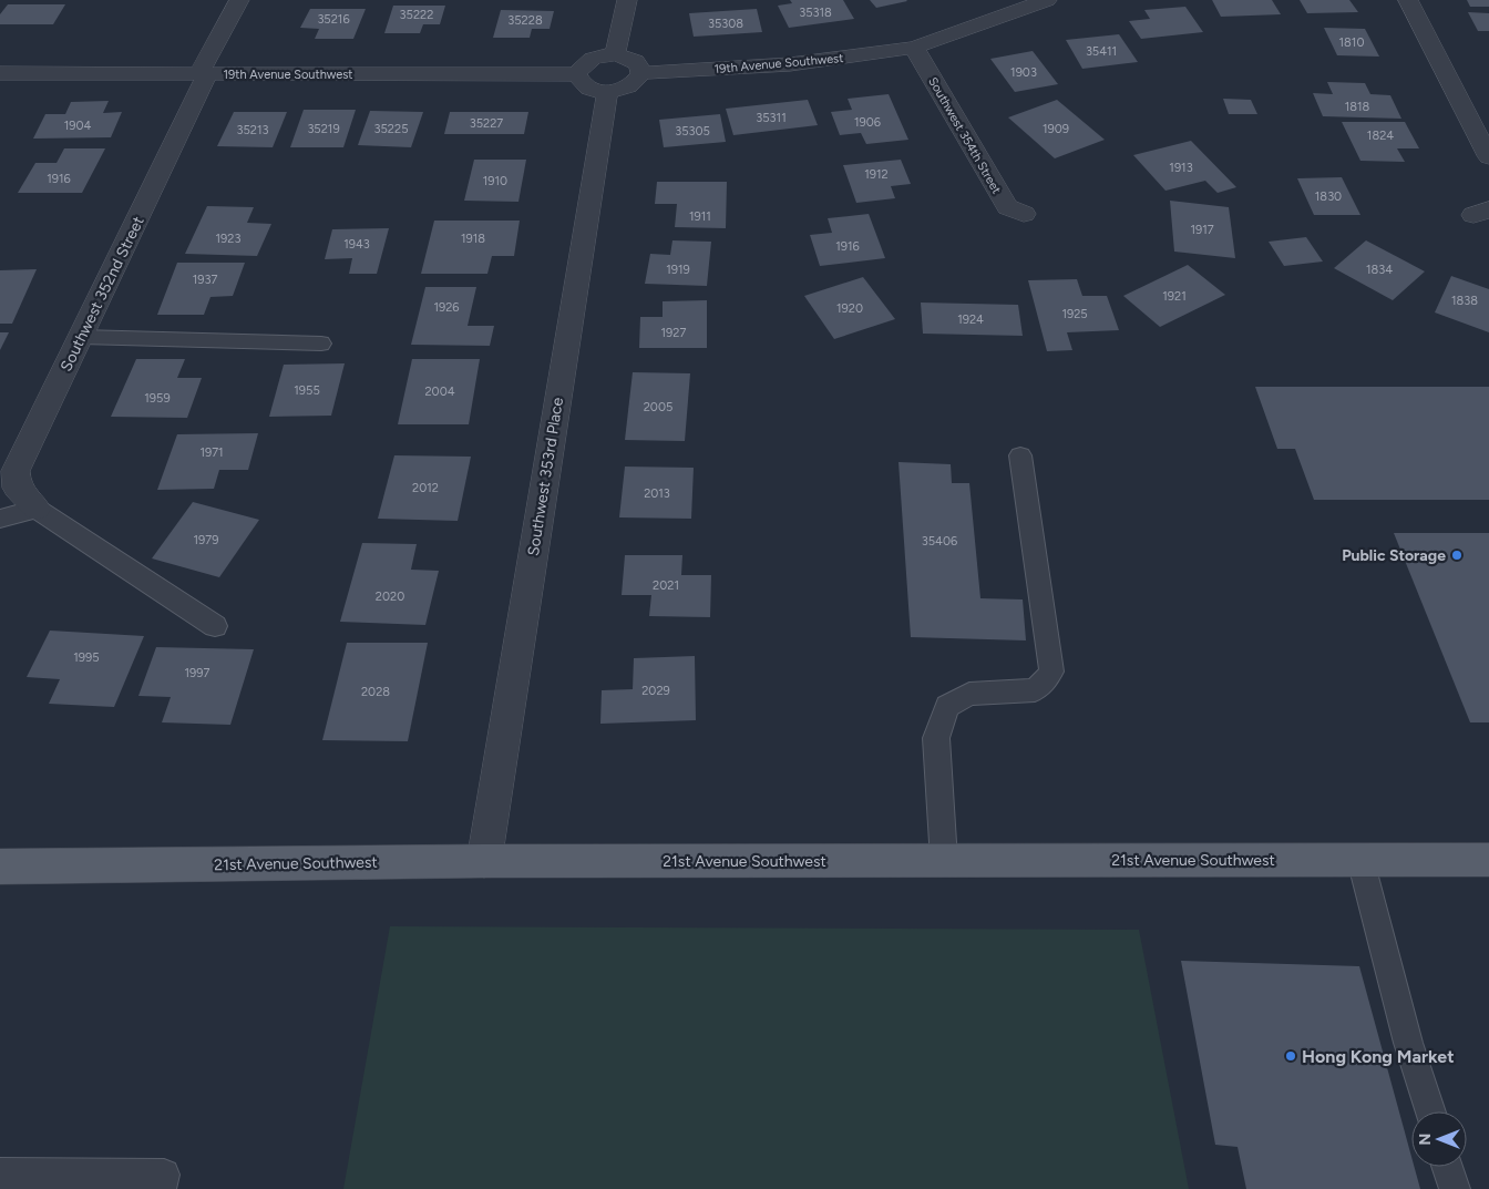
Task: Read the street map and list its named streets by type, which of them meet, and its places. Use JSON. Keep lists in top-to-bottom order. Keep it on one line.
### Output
{"streets":{"main road":["21st Avenue Southwest"],"street":["19th Avenue Southwest","Southwest 354th Street","Southwest 352nd Street","Southwest 353rd Place"]},"crossings":[["19th Avenue Southwest","Southwest 354th Street"],["19th Avenue Southwest","Southwest 352nd Street"],["19th Avenue Southwest","Southwest 353rd Place"],["Southwest 353rd Place","21st Avenue Southwest"]],"places":["Public Storage","Hong Kong Market"],"house_numbers":["35318","35222","35216","35228","35308","1810","35411","1903","1818","35311","1906","35227","1904","35219","35225","1909","35213","35305","1824","1913","1912","1916","1910","1830","1911","1917","1923","1918","1943","1916","1919","1834","1937","1921","1838","1926","1920","1925","1924","1927","1955","2004","1959","2005","1971","2012","2013","1979","35406","2021","2020","1995","1997","2029","2028"],"north":"left"}
